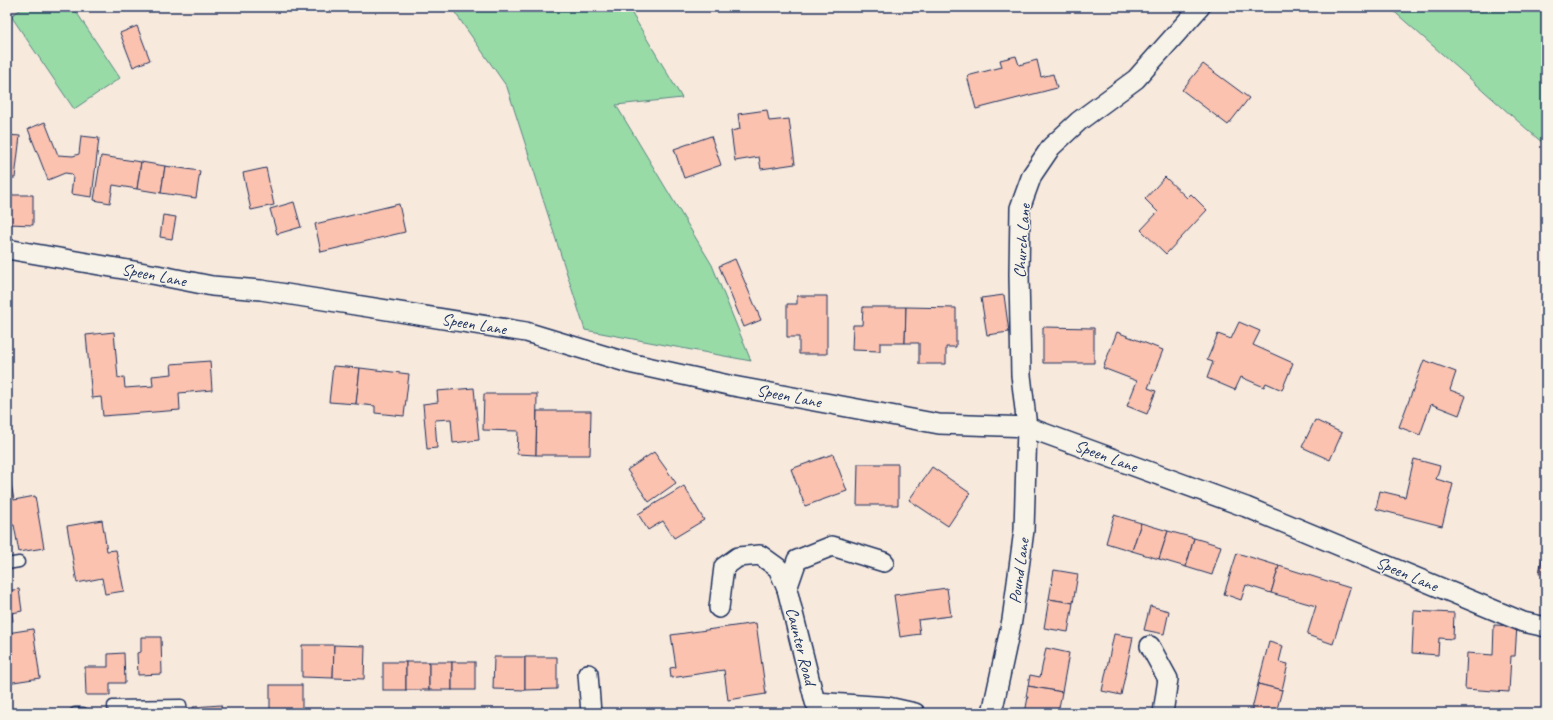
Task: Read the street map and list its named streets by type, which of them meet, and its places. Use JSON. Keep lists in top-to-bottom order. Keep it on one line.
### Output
{"streets":{"street":["Church Lane","Speen Lane","Pound Lane","Caunter Road"]},"crossings":[["Church Lane","Speen Lane"],["Church Lane","Pound Lane"],["Speen Lane","Pound Lane"]]}
